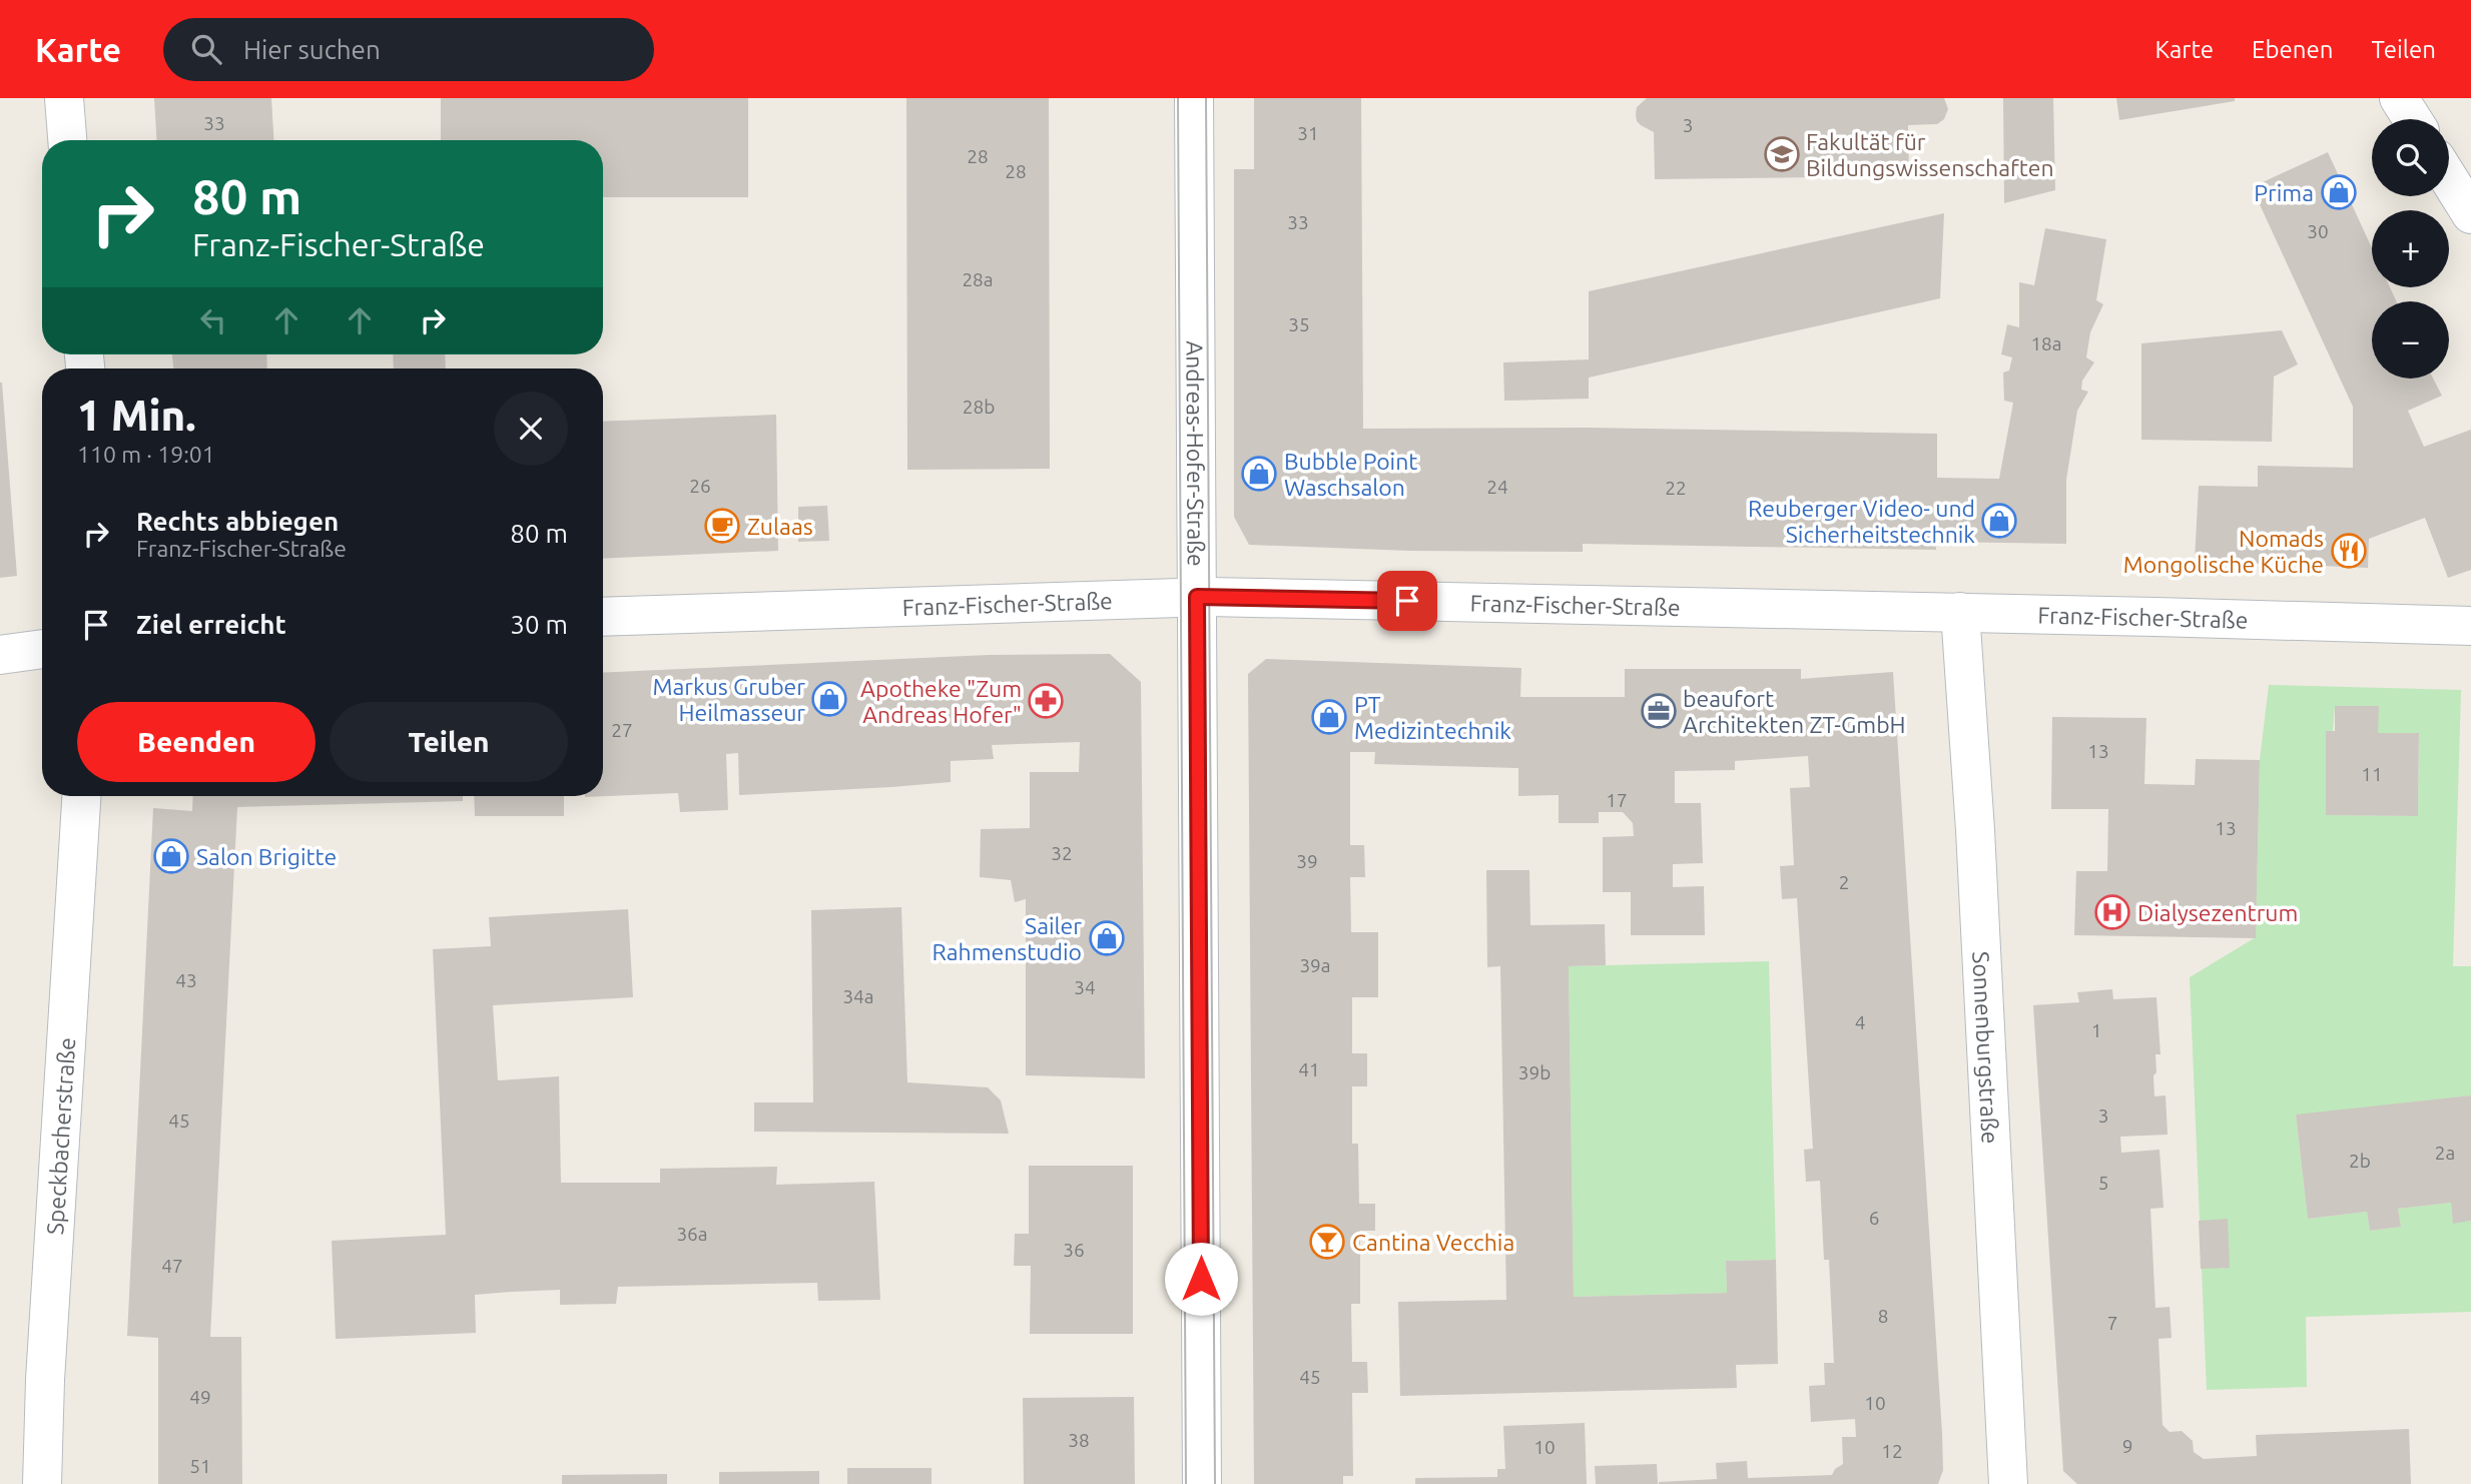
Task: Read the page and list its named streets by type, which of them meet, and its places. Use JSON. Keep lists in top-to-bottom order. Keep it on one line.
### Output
{"streets":{"street":["Andreas-Hofer-Straße","Franz-Fischer-Straße","Sonnenburgstraße","Speckbacherstraße"]},"crossings":[["Andreas-Hofer-Straße","Franz-Fischer-Straße"],["Franz-Fischer-Straße","Sonnenburgstraße"]],"places":{"school or university":["Fakultät für Bildungswissenschaften"],"shop":["Prima","Bubble Point Waschsalon","Reuberger Video- und Sicherheitstechnik","Markus Gruber Heilmasseur","PT Medizintechnik","Salon Brigitte","Sailer Rahmenstudio"],"cafe":["Zulaas"],"restaurant":["Nomads Mongolische Küche"],"pharmacy":["Apotheke \"Zum Andreas Hofer\""],"office":["beaufort Architekten ZT-GmbH"],"hospital":["Dialysezentrum"],"bar":["Cantina Vecchia"]},"house_numbers":["33","3","31","28","28","33","30","28a","35","18a","28b","26","24","22","27","13","11","17","13","32","39","2","39a","43","34","34a","4","1","41","39b","3","45","2a","2b","5","6","36a","36","47","8","7","45","49","10","38","9","10","12","51"],"page":{"header":"Karte","search":"Hier suchen","nav":["Karte","Ebenen","Teilen"],"map_buttons":["+","−"],"turn":["80 m","Franz-Fischer-Straße"],"heading":["1 Min.","110 m · 19:01"],"list":[{"name":"Rechts abbiegen","note":"Franz-Fischer-Straße","value":"80 m"},{"name":"Ziel erreicht","value":"30 m"}],"buttons":["Beenden","Teilen"]}}
